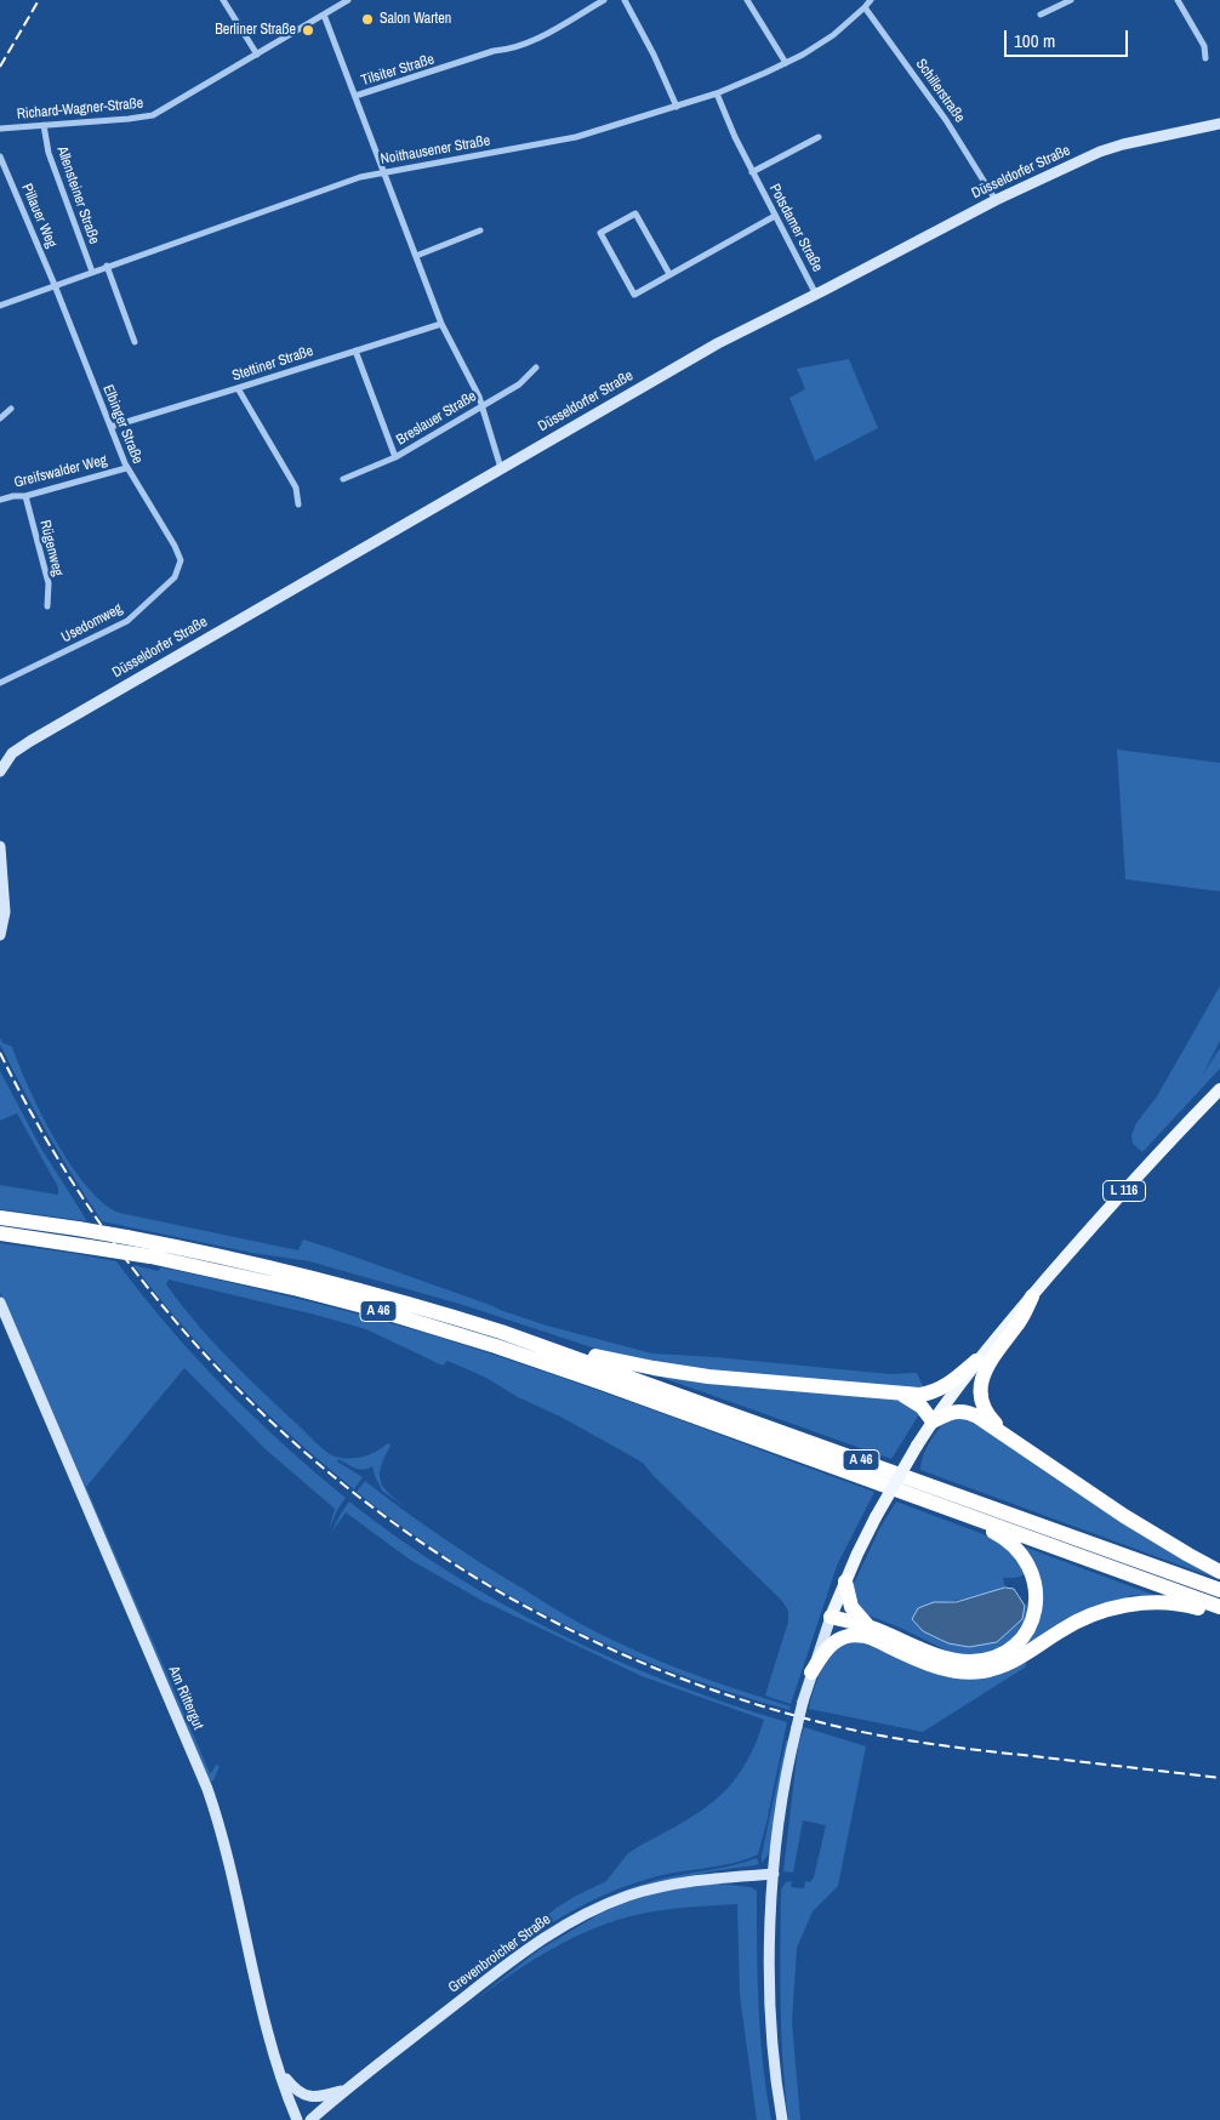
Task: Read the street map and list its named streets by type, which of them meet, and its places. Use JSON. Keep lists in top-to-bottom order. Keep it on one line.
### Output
{"streets":{"highway":["A 46"],"main road":["L 116"],"street":["Tilsiter Straße","Schillerstraße","Richard-Wagner-Straße","Noithausener Straße","Düsseldorfer Straße","Allensteiner Straße","Pillauer Weg","Potsdamer Straße","Stettiner Straße","Breslauer Straße","Elbinger Straße","Greifswalder Weg","Rügenweg","Usedomweg","Am Rittergut","Grevenbroicher Straße"]},"crossings":[["Schillerstraße","Noithausener Straße"],["Schillerstraße","Düsseldorfer Straße"],["Richard-Wagner-Straße","Allensteiner Straße"],["Noithausener Straße","Allensteiner Straße"],["Noithausener Straße","Pillauer Weg"],["Noithausener Straße","Potsdamer Straße"],["Noithausener Straße","Elbinger Straße"],["Düsseldorfer Straße","Potsdamer Straße"],["Pillauer Weg","Elbinger Straße"],["Stettiner Straße","Elbinger Straße"],["Elbinger Straße","Greifswalder Weg"],["Elbinger Straße","Usedomweg"],["Greifswalder Weg","Rügenweg"],["L 116","Grevenbroicher Straße"]],"places":["Salon Warten","Berliner Straße"],"scale_bar":"100 m"}
